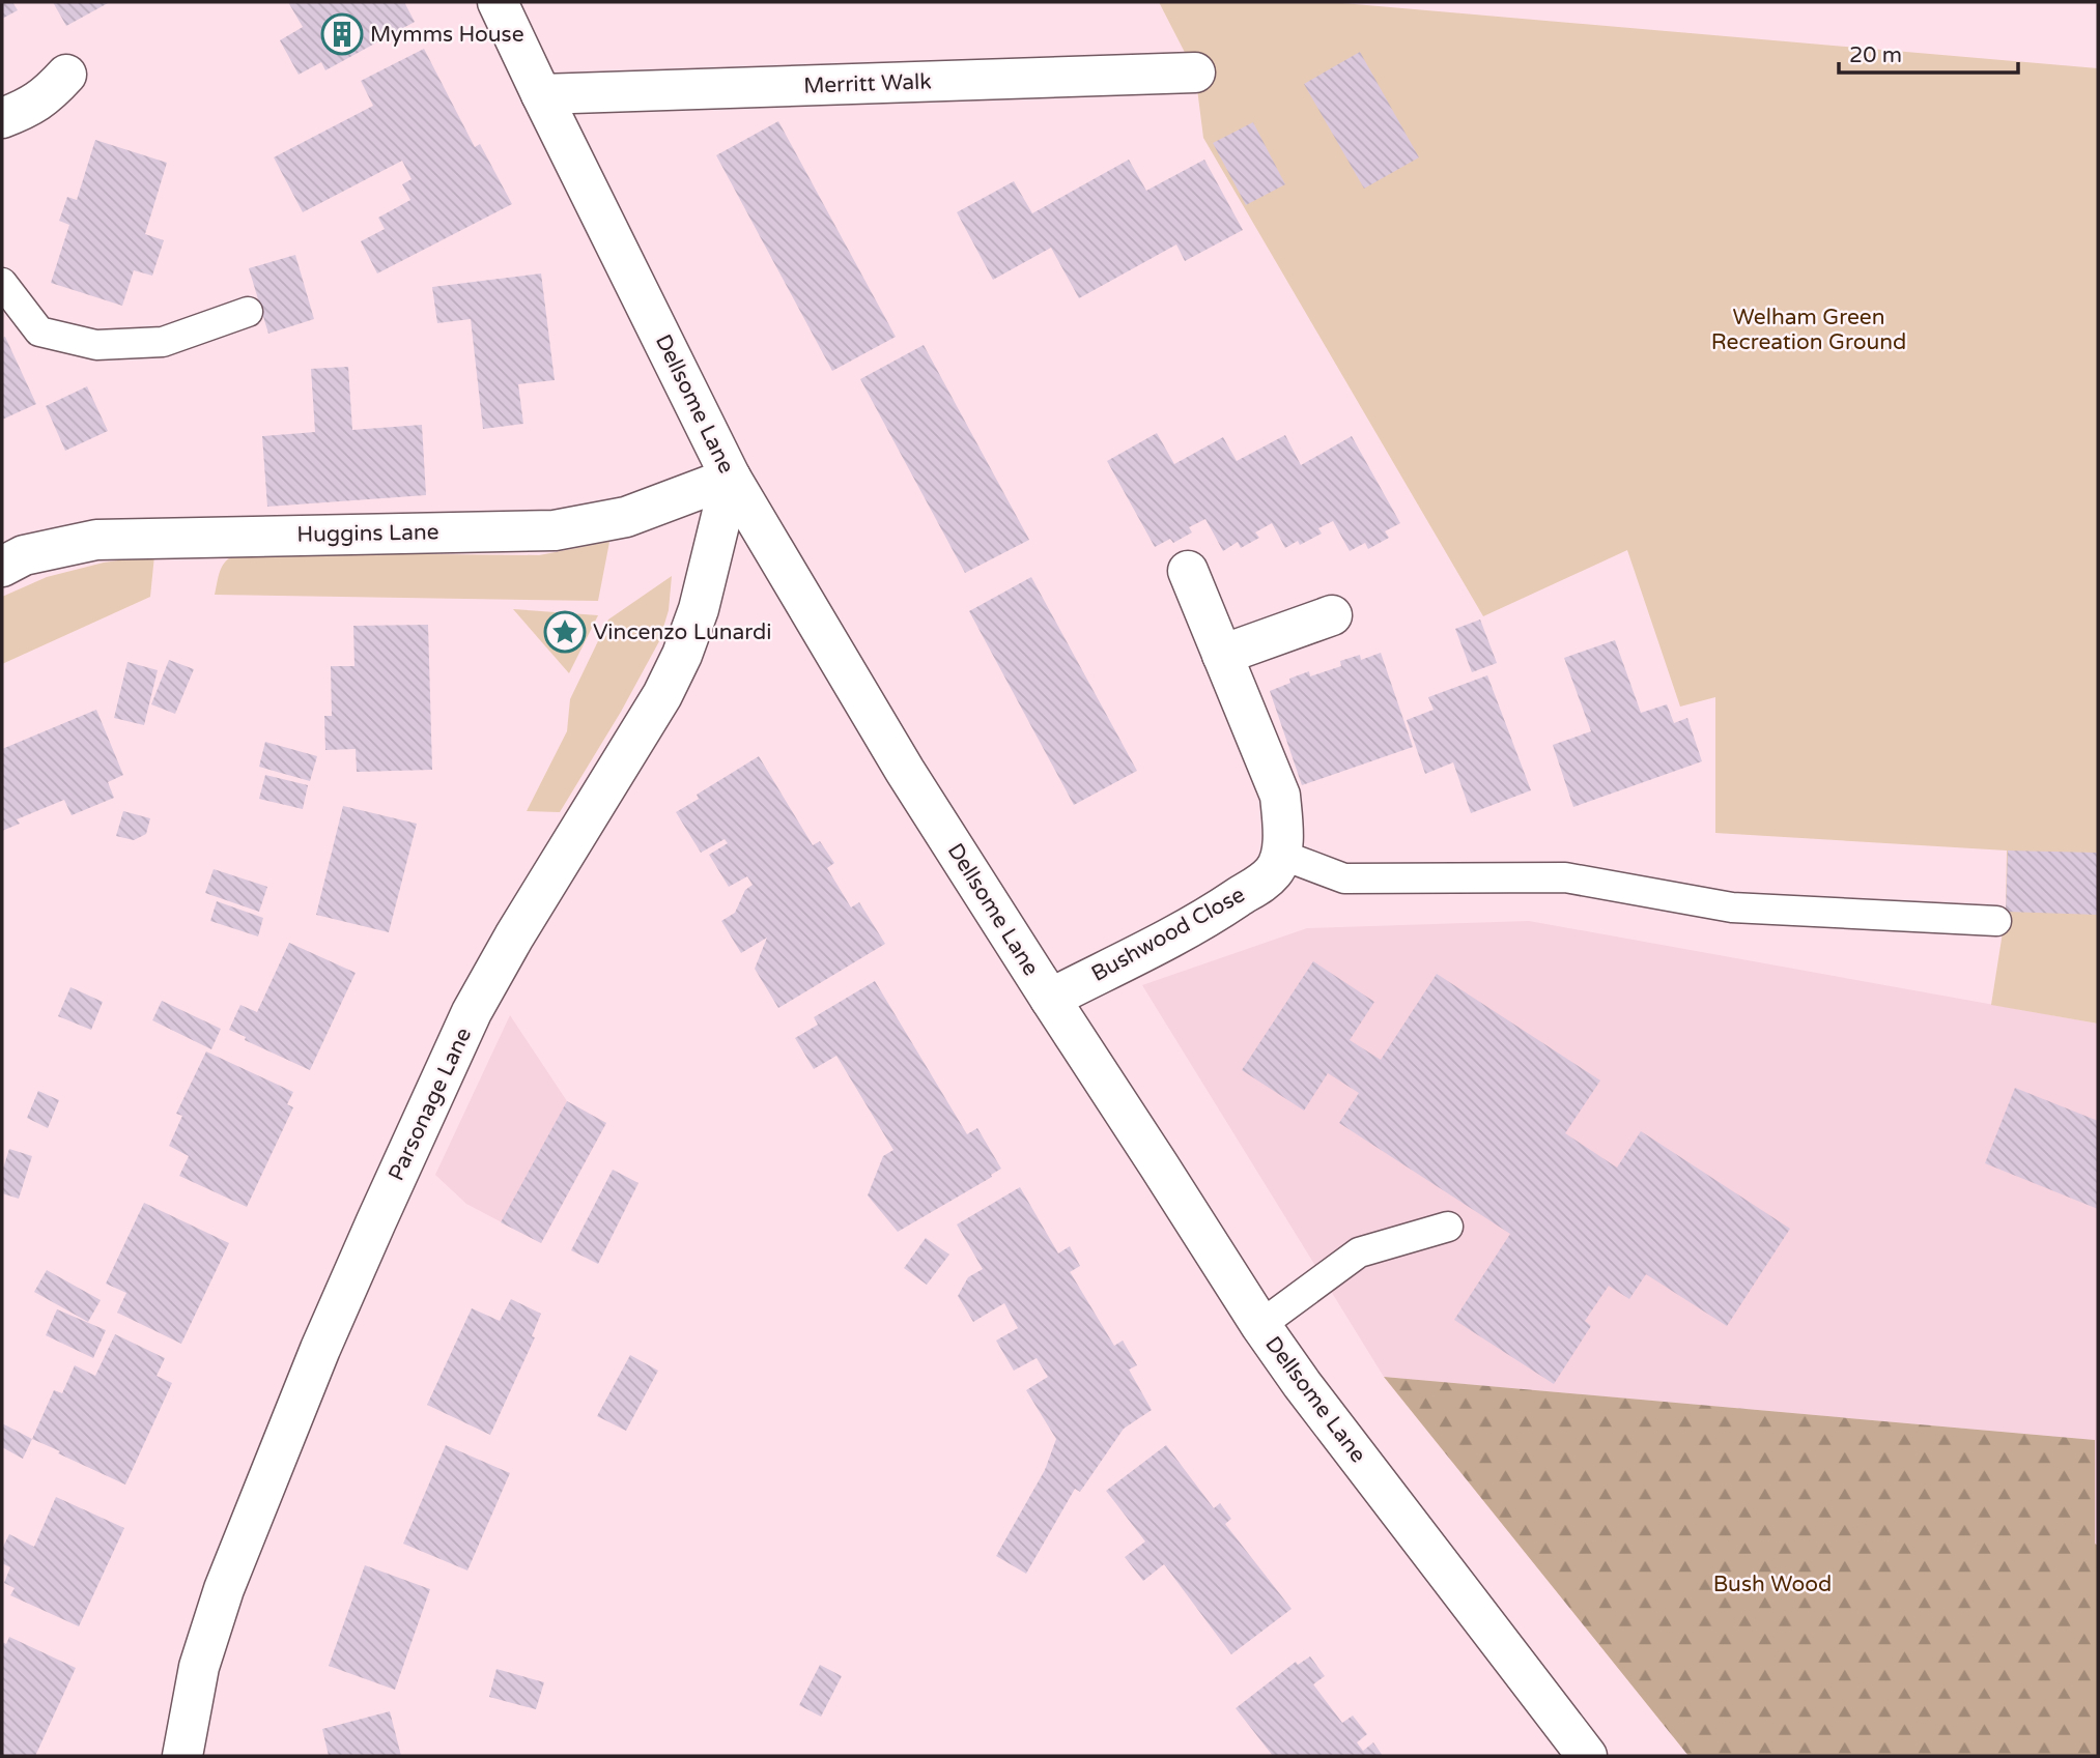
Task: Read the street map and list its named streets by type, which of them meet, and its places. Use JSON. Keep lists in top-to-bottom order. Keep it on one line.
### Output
{"streets":{"street":["Merritt Walk","Dellsome Lane","Huggins Lane","Bushwood Close","Parsonage Lane"]},"crossings":[["Merritt Walk","Dellsome Lane"],["Dellsome Lane","Huggins Lane"],["Dellsome Lane","Bushwood Close"],["Dellsome Lane","Parsonage Lane"],["Huggins Lane","Parsonage Lane"]],"parks":["Welham Green Recreation Ground","Bush Wood"],"places":{"building":["Mymms House"],"place":["Vincenzo Lunardi"]},"scale_bar":"20 m"}
